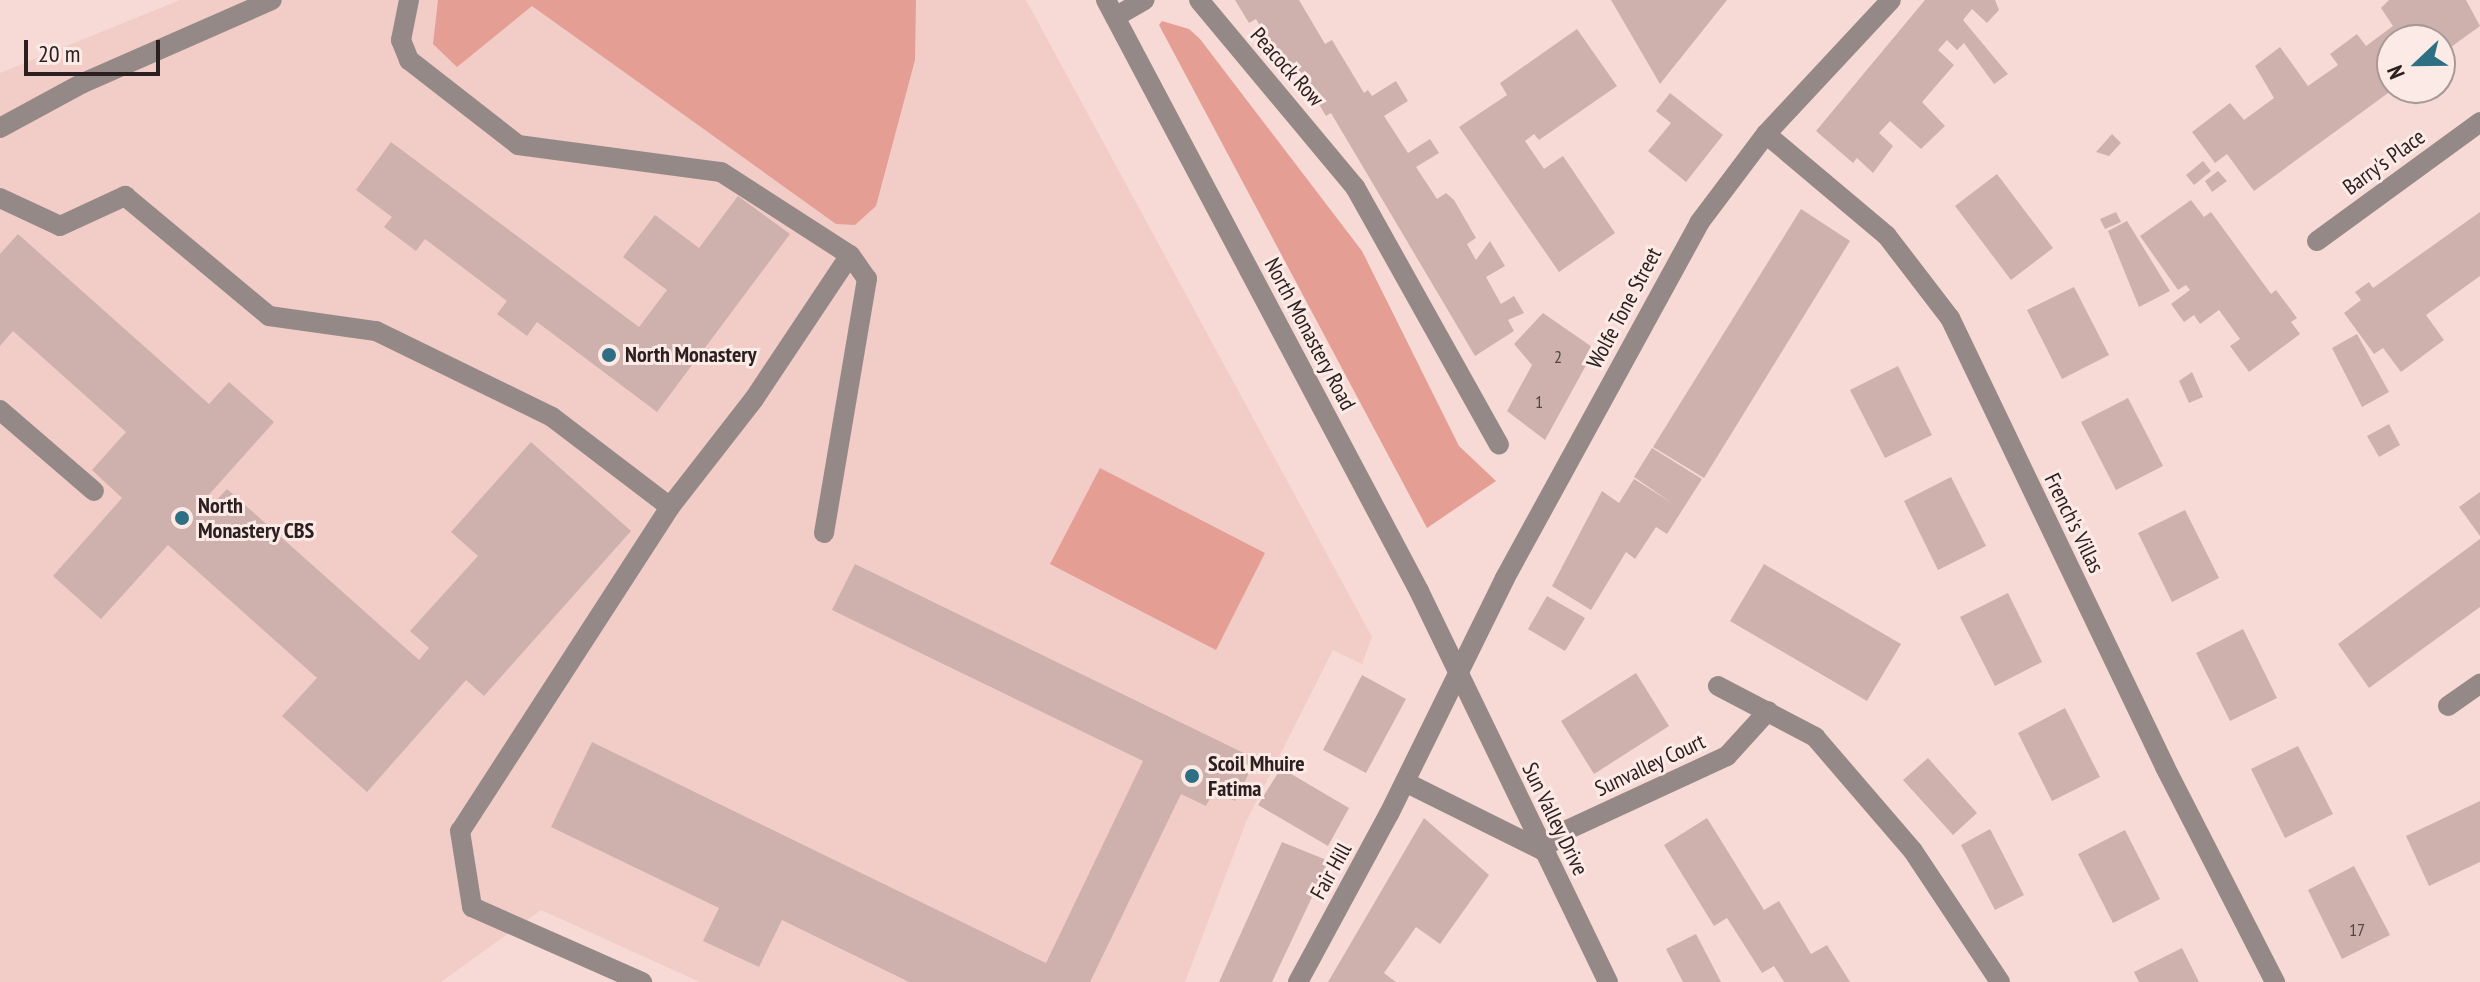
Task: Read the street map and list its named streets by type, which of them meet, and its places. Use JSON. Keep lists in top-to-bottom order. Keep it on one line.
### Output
{"streets":{"street":["Peacock Row","Barry's Place","Wolfe Tone Street","North Monastery Road","French's Villas","Sunvalley Court","Sun Valley Drive","Fair Hill"]},"crossings":[["Wolfe Tone Street","North Monastery Road"],["Wolfe Tone Street","French's Villas"],["Wolfe Tone Street","Sun Valley Drive"],["Wolfe Tone Street","Fair Hill"],["North Monastery Road","Sun Valley Drive"],["North Monastery Road","Fair Hill"],["Sunvalley Court","Sun Valley Drive"],["Sun Valley Drive","Fair Hill"]],"places":["North Monastery","North Monastery CBS","Scoil Mhuire Fatima"],"house_numbers":["2","1","17"],"scale_bar":"20 m","north":"left"}
